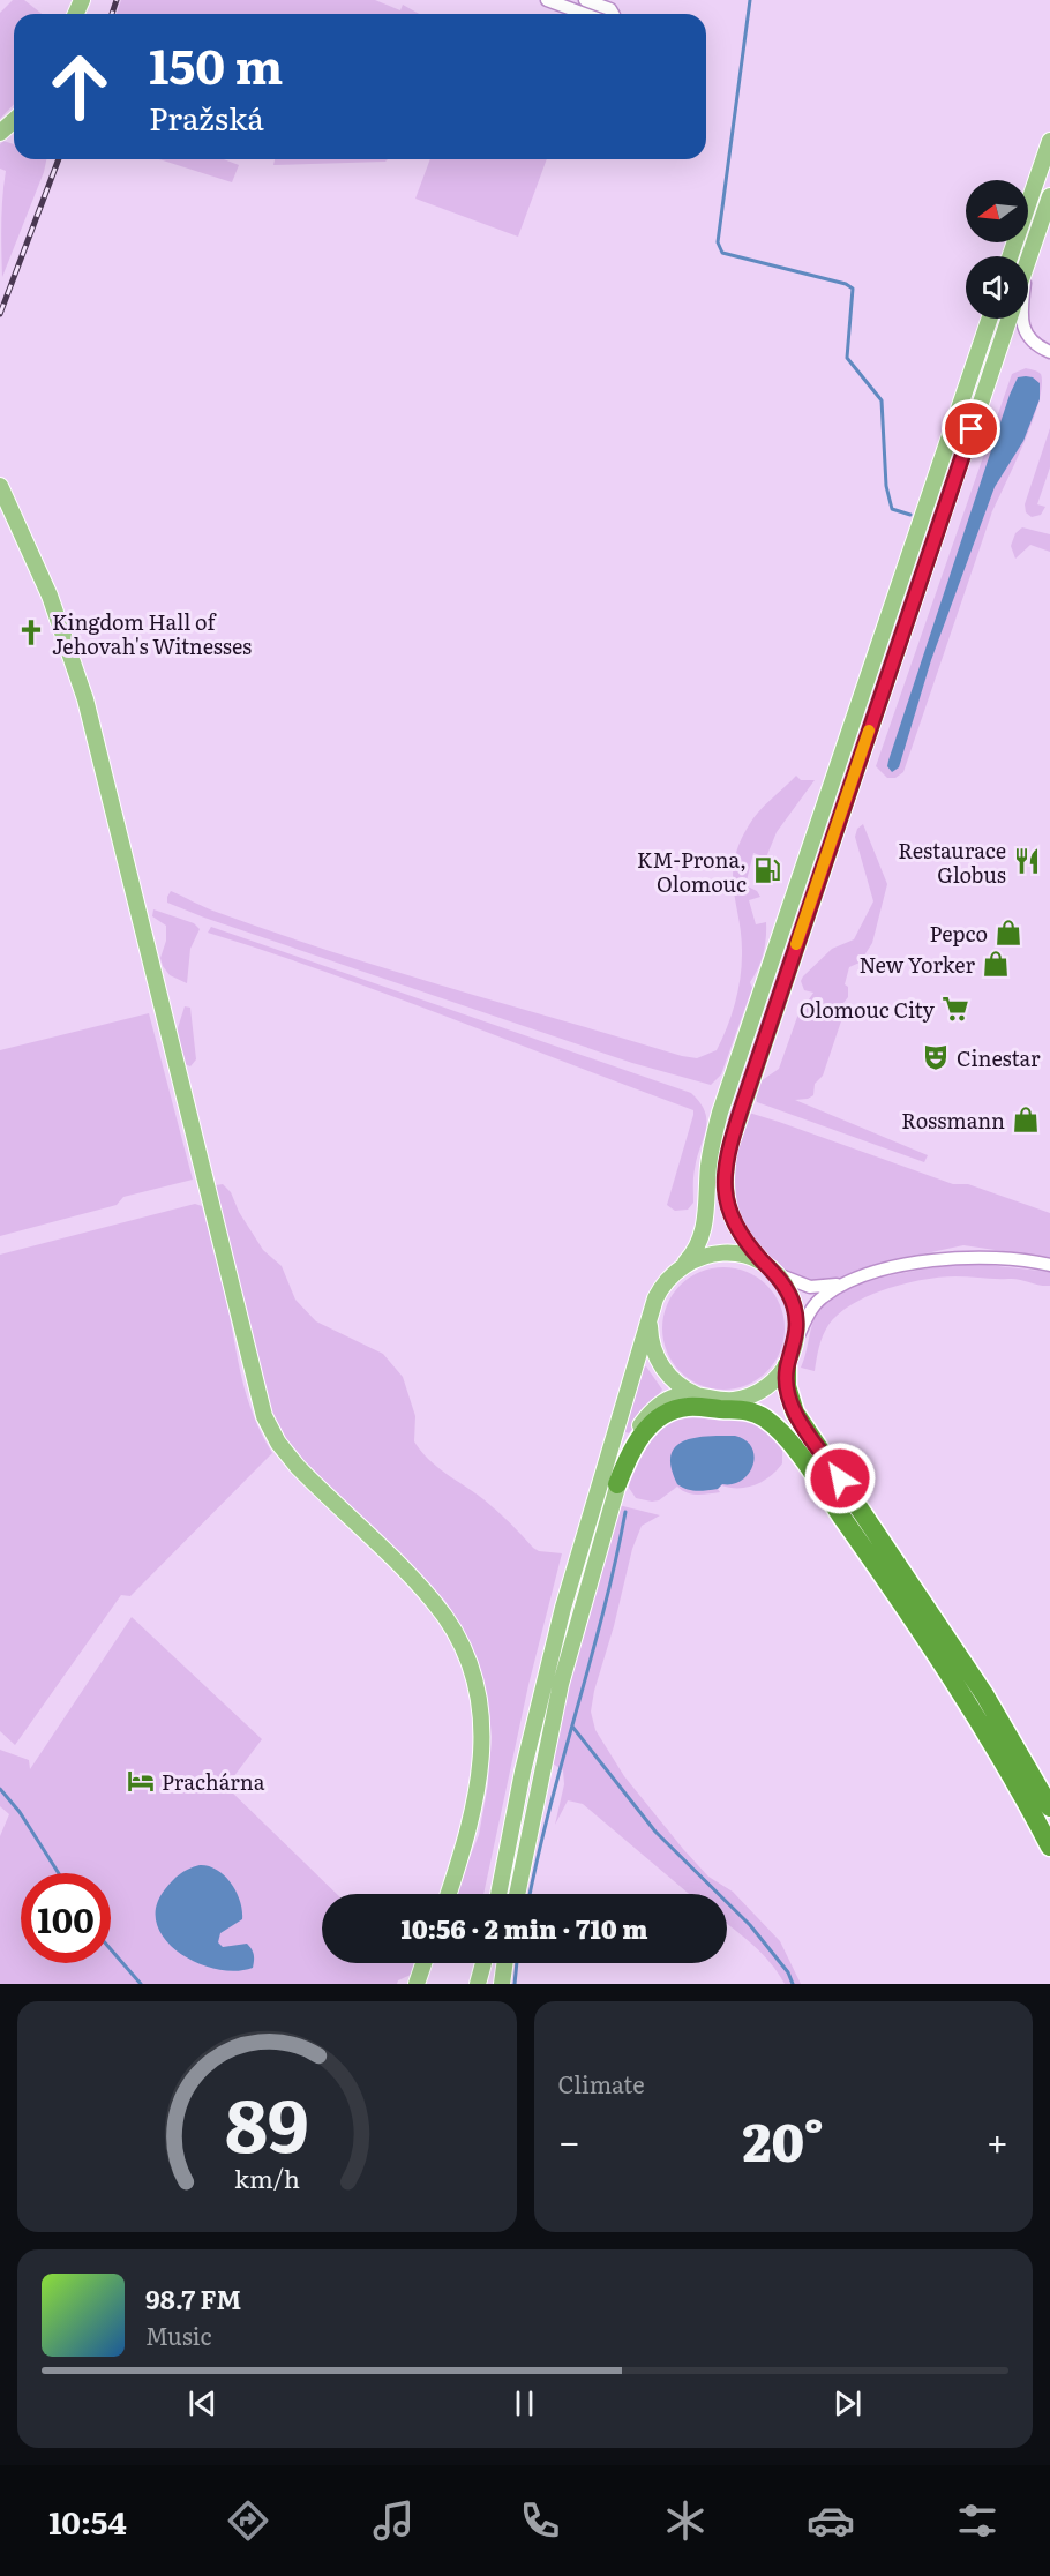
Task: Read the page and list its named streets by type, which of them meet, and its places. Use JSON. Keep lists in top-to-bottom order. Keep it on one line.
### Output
{"places":{"church":["Kingdom Hall of Jehovah's Witnesses"],"restaurant":["Restaurace Globus"],"fuel station":["KM-Prona, Olomouc"],"shop":["Pepco","New Yorker","Rossmann"],"supermarket":["Olomouc City"],"theatre":["Cinestar"],"hotel":["Prachárna"]},"north":"left","page":{"turn":["150 m","Pražská"],"limit":"100","trip":"10:56 · 2 min · 710 m","tile":"Climate","heat":["−","20°","+"],"song":["98.7 FM","Music"],"tabs":"10:54","gauge":["89","km/h"]}}
